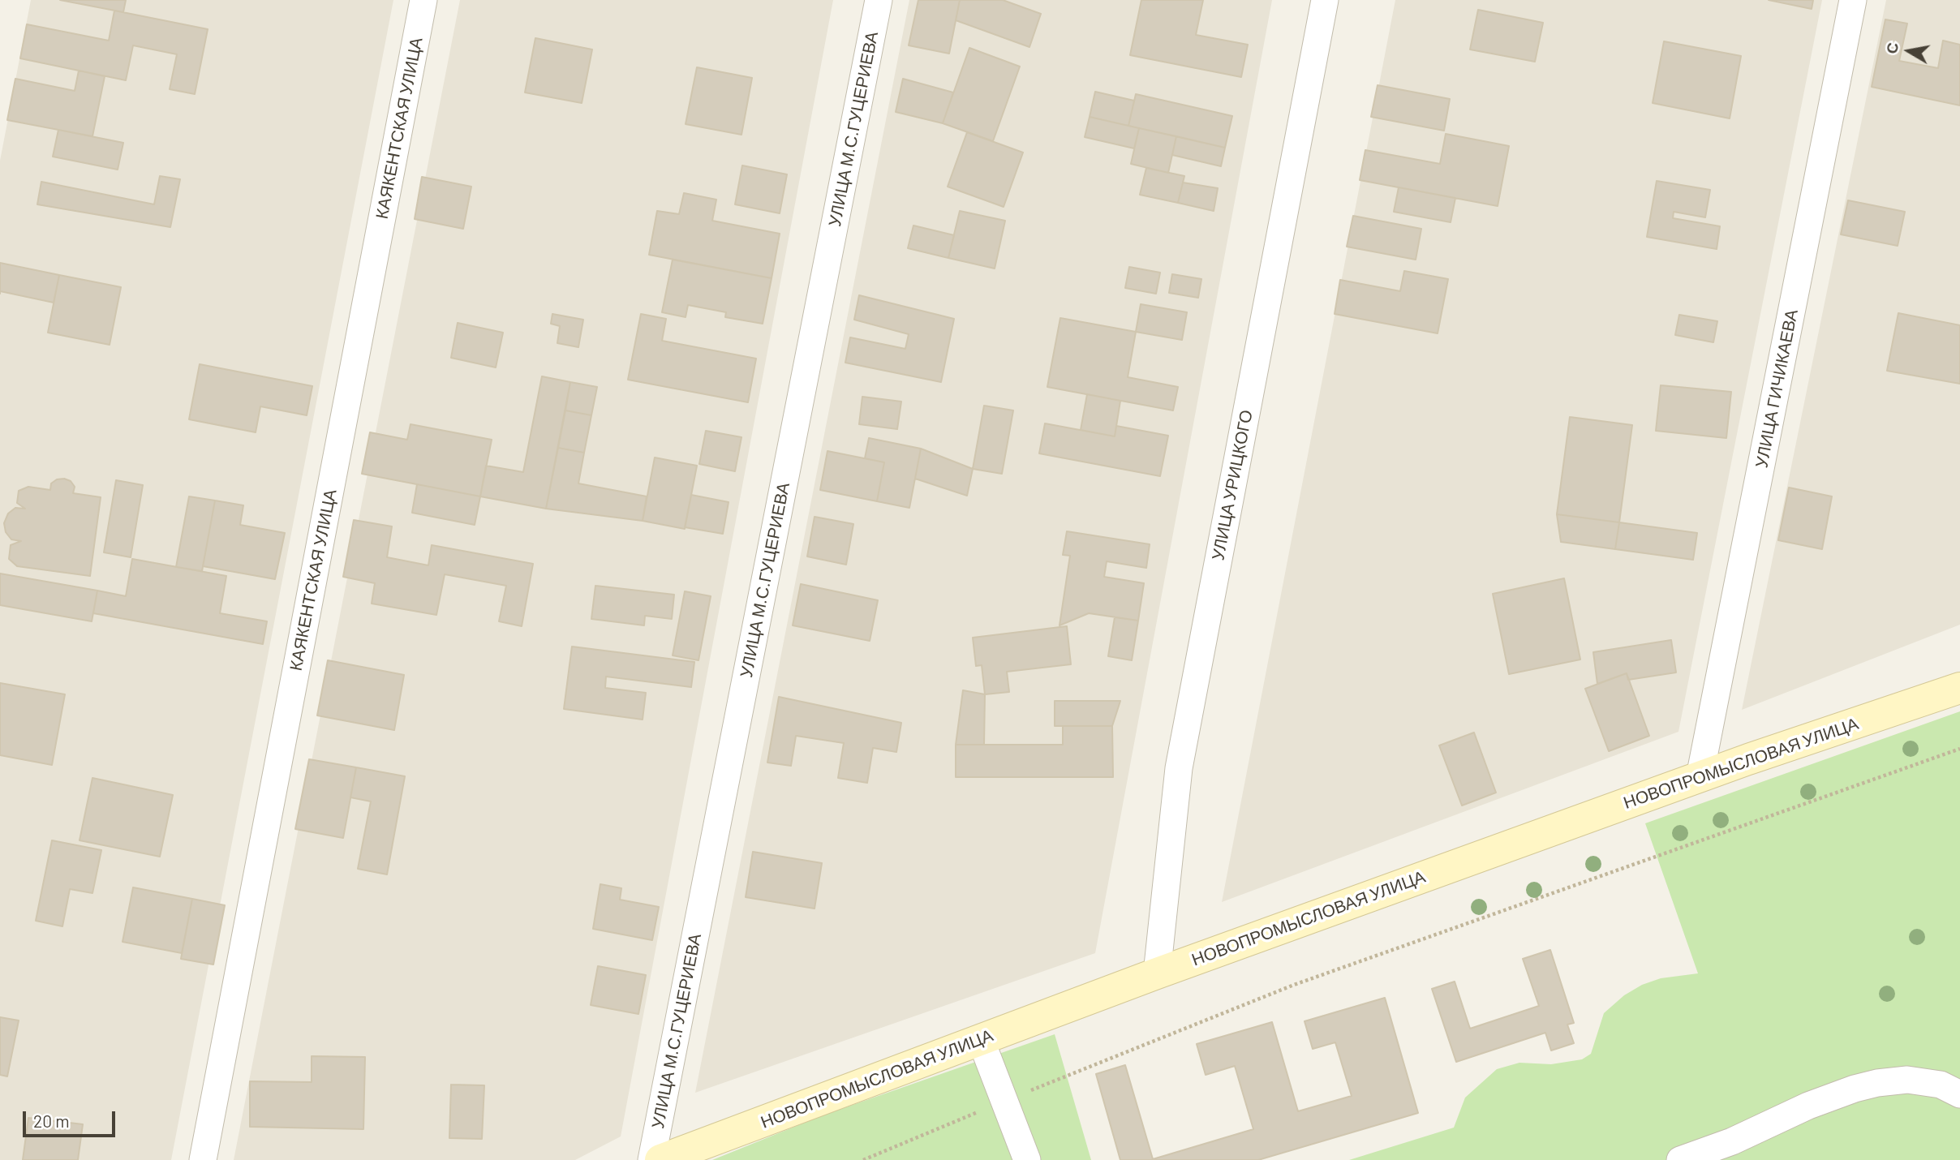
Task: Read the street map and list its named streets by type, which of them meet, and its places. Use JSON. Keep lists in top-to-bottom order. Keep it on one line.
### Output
{"streets":{"main road":["НОВОПРОМЫСЛОВАЯ УЛИЦА"],"street":["КАЯКЕНТСКАЯ УЛИЦА","УЛИЦА М.С.ГУЦЕРИЕВА","УЛИЦА ГИЧИКАЕВА","УЛИЦА УРИЦКОГО"]},"crossings":[["УЛИЦА ГИЧИКАЕВА","НОВОПРОМЫСЛОВАЯ УЛИЦА"],["УЛИЦА УРИЦКОГО","НОВОПРОМЫСЛОВАЯ УЛИЦА"]],"scale_bar":"20 m","north":"left"}
